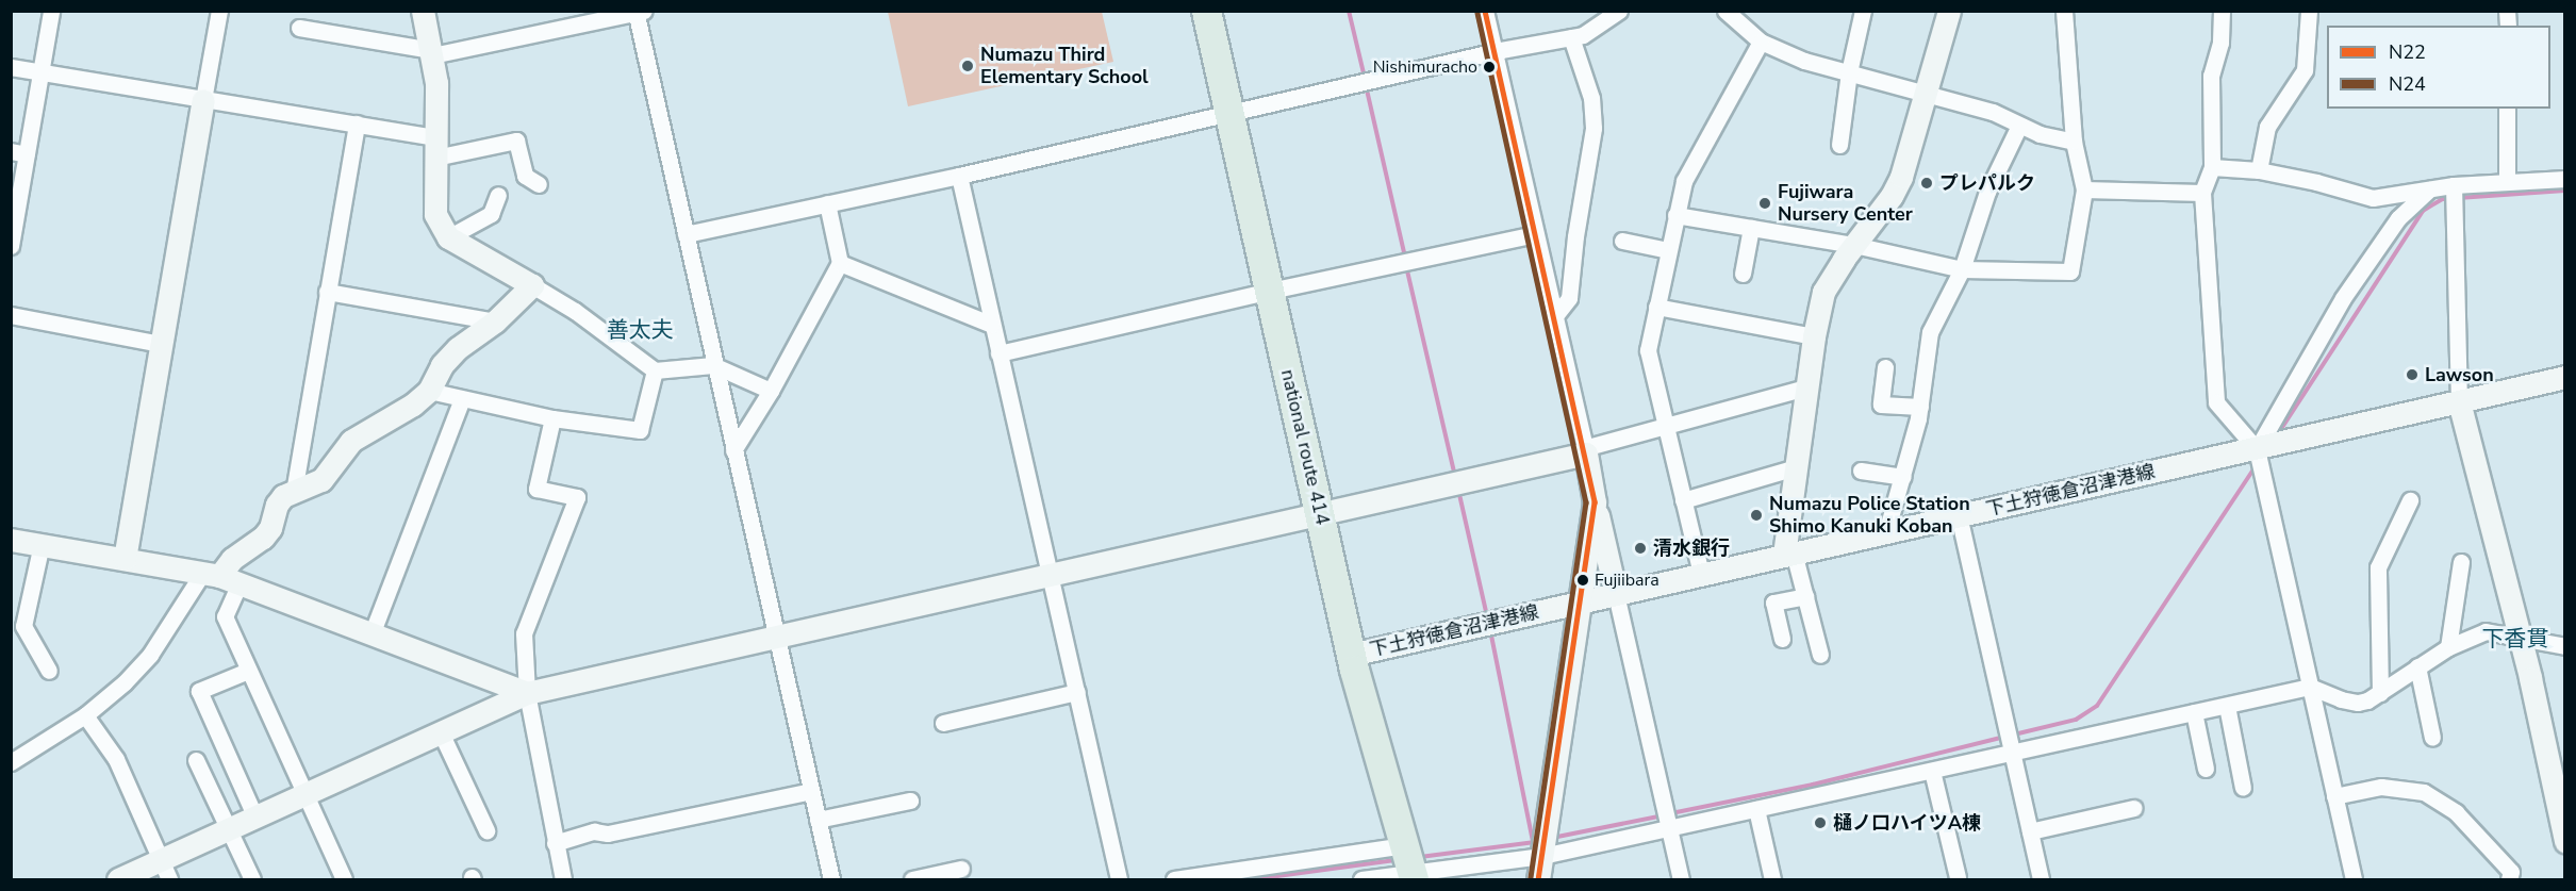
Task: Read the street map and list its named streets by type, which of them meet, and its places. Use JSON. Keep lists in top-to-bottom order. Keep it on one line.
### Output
{"streets":{"highway":["national route 414"],"street":["下土狩徳倉沼津港線"]},"crossings":[["national route 414","下土狩徳倉沼津港線"]],"districts":["善太夫","下香貫"],"places":["Numazu Third Elementary School","Nishimuracho","プレパルク","Fujiwara Nursery Center","Lawson","Numazu Police Station Shimo Kanuki Koban","清水銀行","Fujiibara","樋ノ口ハイツA棟"],"lines":["transit line N22","transit line N24"],"legend":["N22","N24"]}
